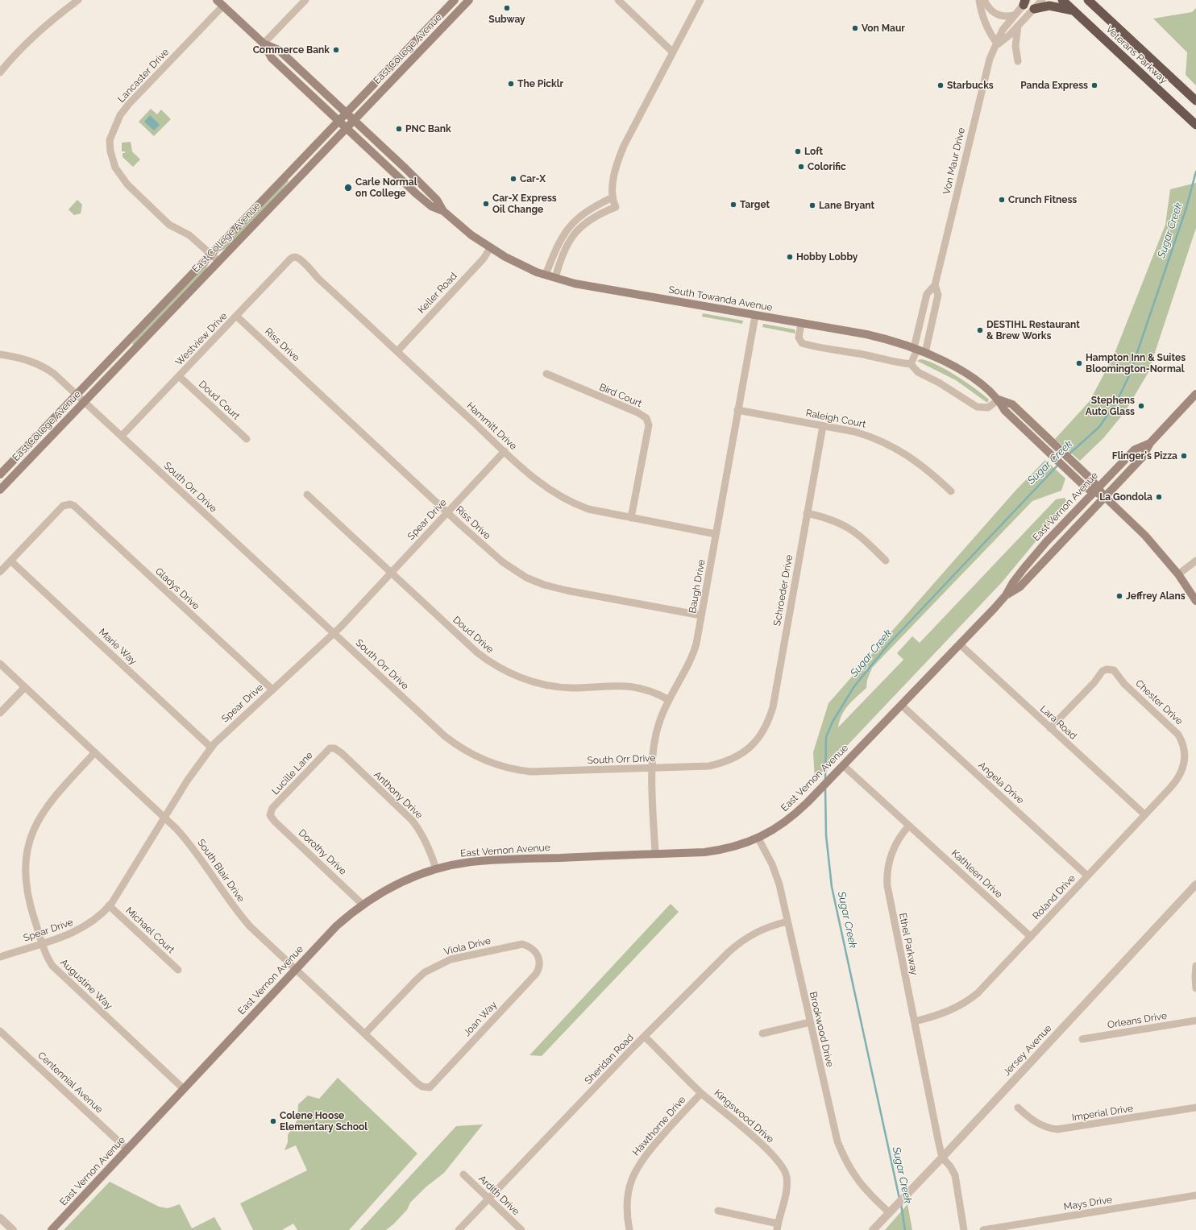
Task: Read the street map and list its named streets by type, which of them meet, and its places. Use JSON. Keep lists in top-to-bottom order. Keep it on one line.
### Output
{"streets":{"highway":["Veterans Parkway"],"main road":["East College Avenue","South Towanda Avenue","East Vernon Avenue"],"street":["Lancaster Drive","Von Maur Drive","Keller Road","Westview Drive","Riss Drive","Bird Court","Doud Court","Raleigh Court","Hammitt Drive","South Orr Drive","Spear Drive","Baugh Drive","Gladys Drive","Schroeder Drive","Doud Drive","Marie Way","Chester Drive","Lara Road","Lucille Lane","Angela Drive","Anthony Drive","Dorothy Drive","South Blair Drive","Kathleen Drive","Roland Drive","Michael Court","Ethel Parkway","Viola Drive","Augustine Way","Joan Way","Orleans Drive","Brookwood Drive","Jersey Avenue","Sheridan Road","Centennial Avenue","Imperial Drive","Kingswood Drive","Hawthorne Drive","Ardith Drive","Mays Drive"]},"crossings":[["East College Avenue","Lancaster Drive"],["East College Avenue","South Towanda Avenue"],["East College Avenue","South Orr Drive"],["Von Maur Drive","South Towanda Avenue"],["Keller Road","South Towanda Avenue"],["Keller Road","Hammitt Drive"],["South Towanda Avenue","East Vernon Avenue"],["South Towanda Avenue","Baugh Drive"],["Westview Drive","Riss Drive"],["Westview Drive","Doud Court"],["Westview Drive","Hammitt Drive"],["Westview Drive","South Orr Drive"],["Riss Drive","Spear Drive"],["Riss Drive","Baugh Drive"],["Bird Court","Hammitt Drive"],["Raleigh Court","Baugh Drive"],["Raleigh Court","Schroeder Drive"],["Hammitt Drive","Spear Drive"],["Hammitt Drive","Baugh Drive"],["South Orr Drive","Spear Drive"],["South Orr Drive","Baugh Drive"],["South Orr Drive","Schroeder Drive"],["East Vernon Avenue","Baugh Drive"],["East Vernon Avenue","Lara Road"],["East Vernon Avenue","Angela Drive"],["East Vernon Avenue","Anthony Drive"],["East Vernon Avenue","Dorothy Drive"],["East Vernon Avenue","South Blair Drive"],["East Vernon Avenue","Augustine Way"],["East Vernon Avenue","Brookwood Drive"],["East Vernon Avenue","Centennial Avenue"],["Spear Drive","Gladys Drive"],["Spear Drive","Doud Drive"],["Spear Drive","Marie Way"],["Spear Drive","South Blair Drive"],["Spear Drive","Michael Court"],["Spear Drive","Augustine Way"],["Baugh Drive","Doud Drive"],["Gladys Drive","Marie Way"],["Chester Drive","Lara Road"],["Chester Drive","Roland Drive"],["Lara Road","Roland Drive"],["Lucille Lane","Anthony Drive"],["Lucille Lane","Dorothy Drive"],["Angela Drive","Roland Drive"],["South Blair Drive","Viola Drive"],["South Blair Drive","Augustine Way"],["South Blair Drive","Joan Way"],["Kathleen Drive","Roland Drive"],["Kathleen Drive","Ethel Parkway"],["Roland Drive","Ethel Parkway"],["Ethel Parkway","Jersey Avenue"],["Viola Drive","Joan Way"],["Brookwood Drive","Jersey Avenue"],["Brookwood Drive","Sheridan Road"],["Sheridan Road","Kingswood Drive"],["Sheridan Road","Ardith Drive"],["Kingswood Drive","Hawthorne Drive"]],"water":["Sugar Creek"],"places":["Subway","Von Maur","Commerce Bank","The Picklr","Starbucks","Panda Express","PNC Bank","Loft","Colorific","Car-X","Carle Normal on College","Crunch Fitness","Car-X Express Oil Change","Target","Lane Bryant","Hobby Lobby","DESTIHL Restaurant & Brew Works","Hampton Inn & Suites Bloomington-Normal","Stephens Auto Glass","Flinger's Pizza","La Gondola","Jeffrey Alans","Colene Hoose Elementary School"]}
